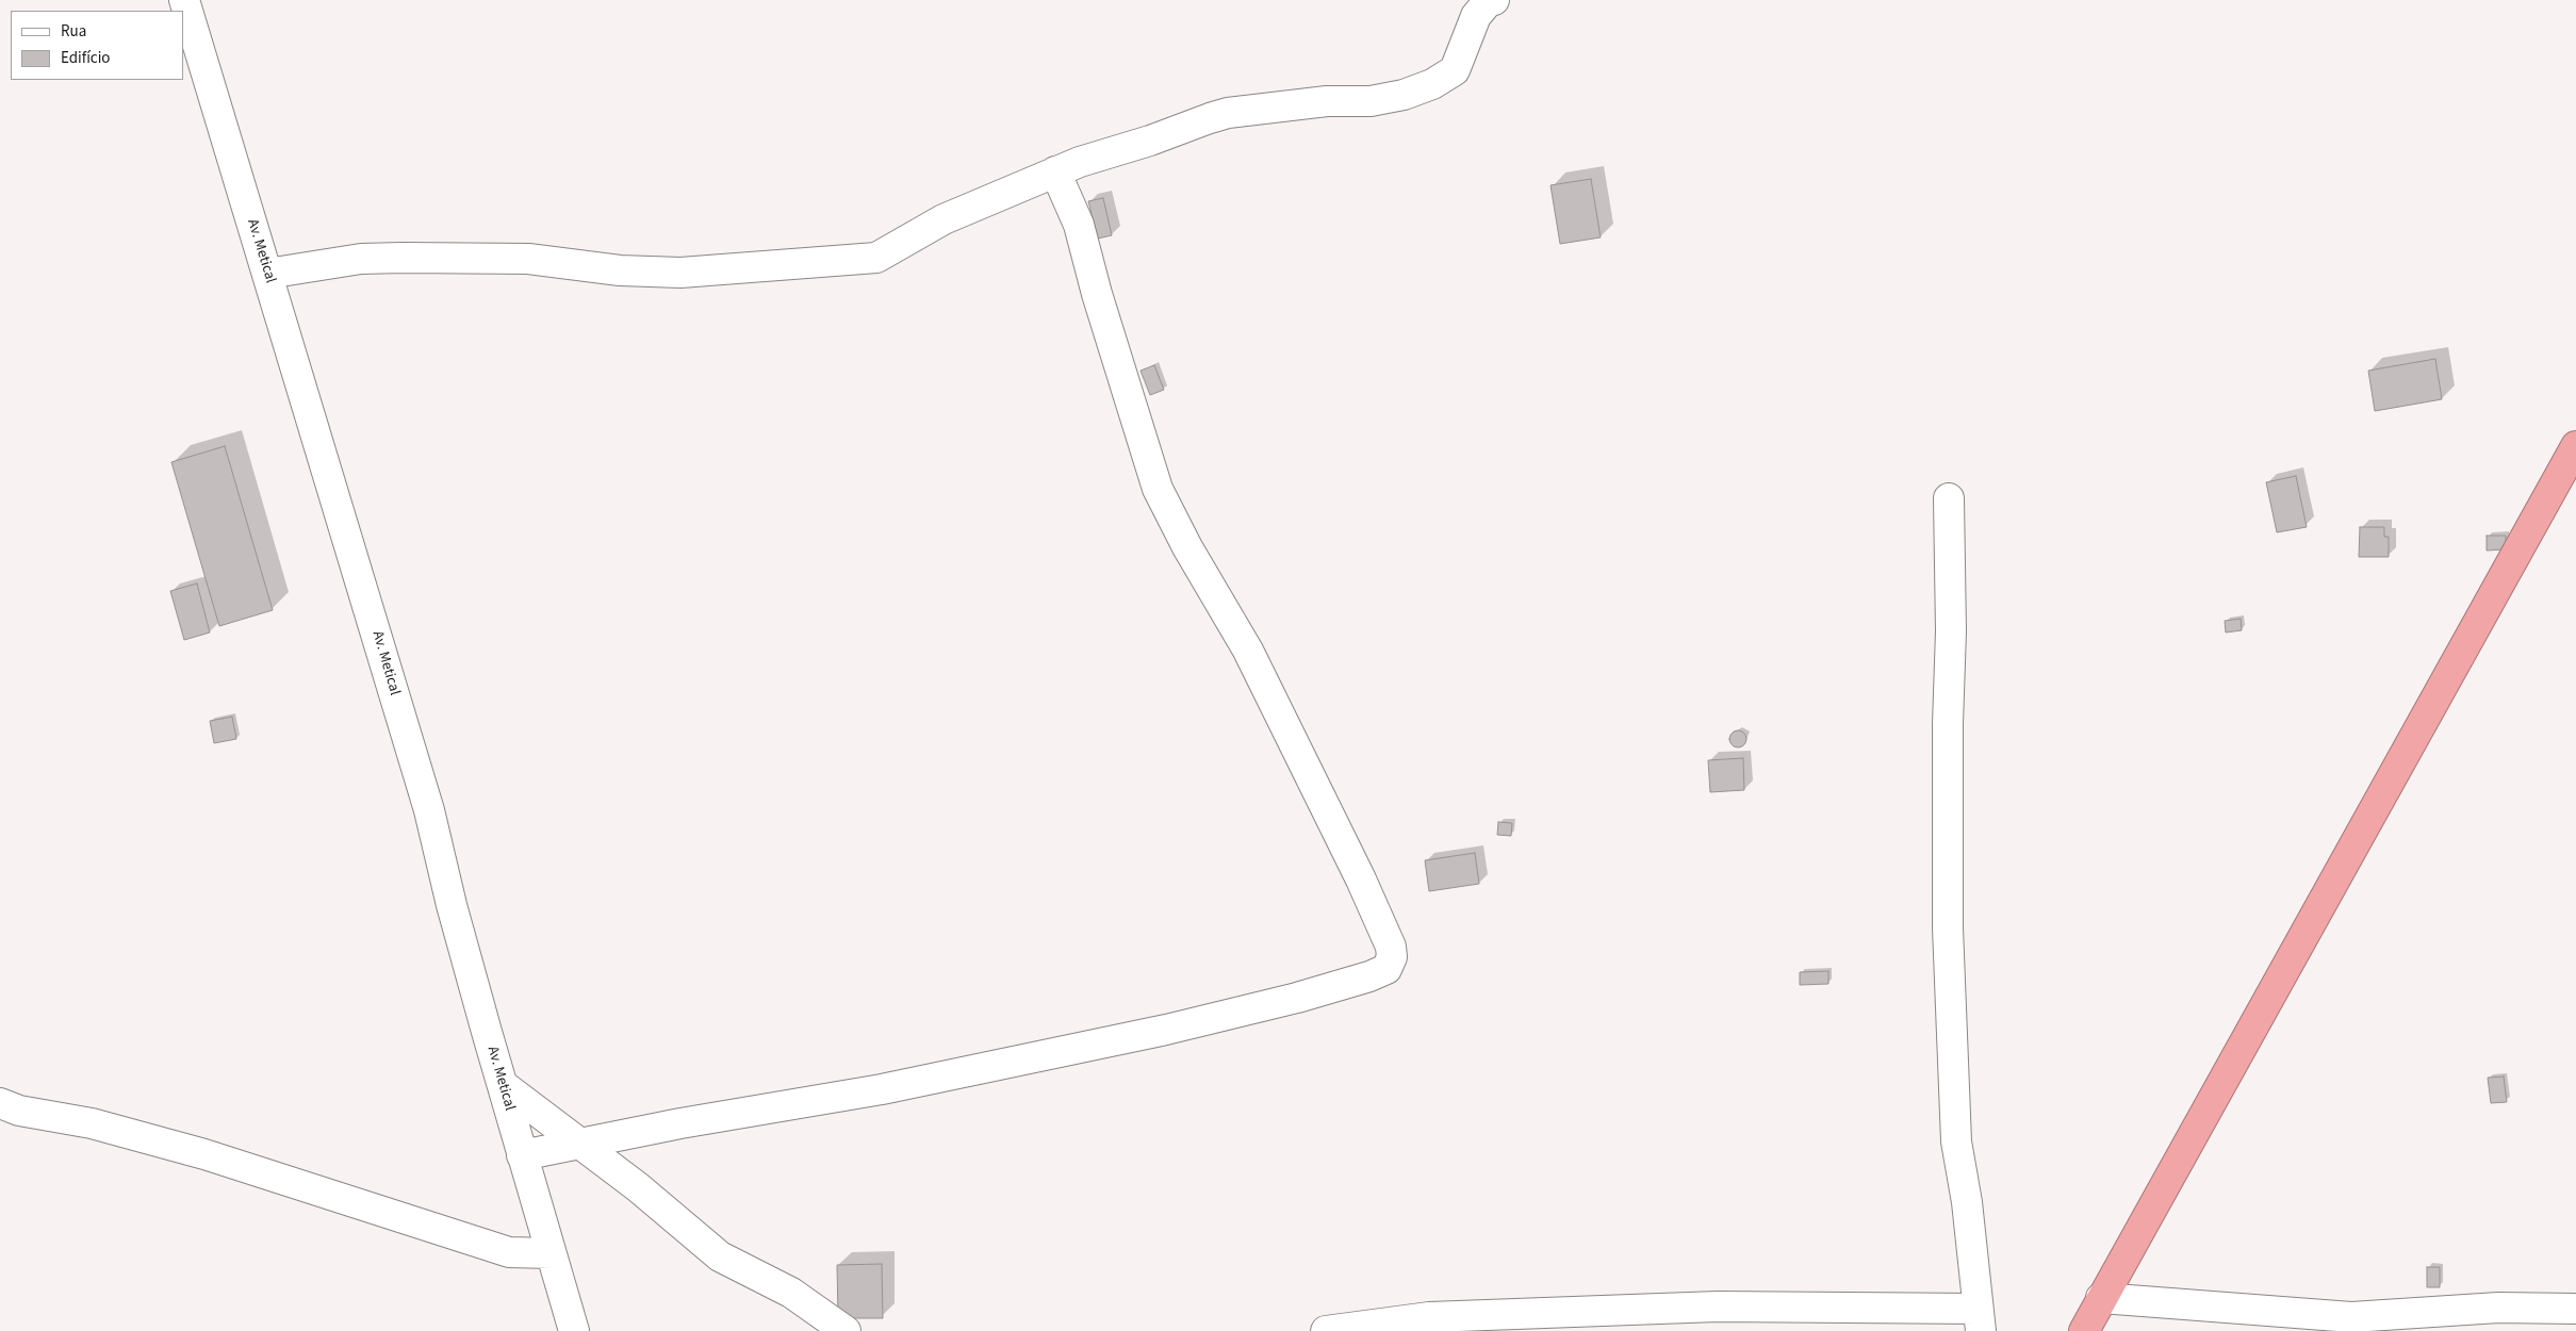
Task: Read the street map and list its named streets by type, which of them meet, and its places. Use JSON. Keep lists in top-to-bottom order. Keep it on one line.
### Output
{"streets":{"street":["Av. Metical"]},"legend":["Rua","Edifício"]}
